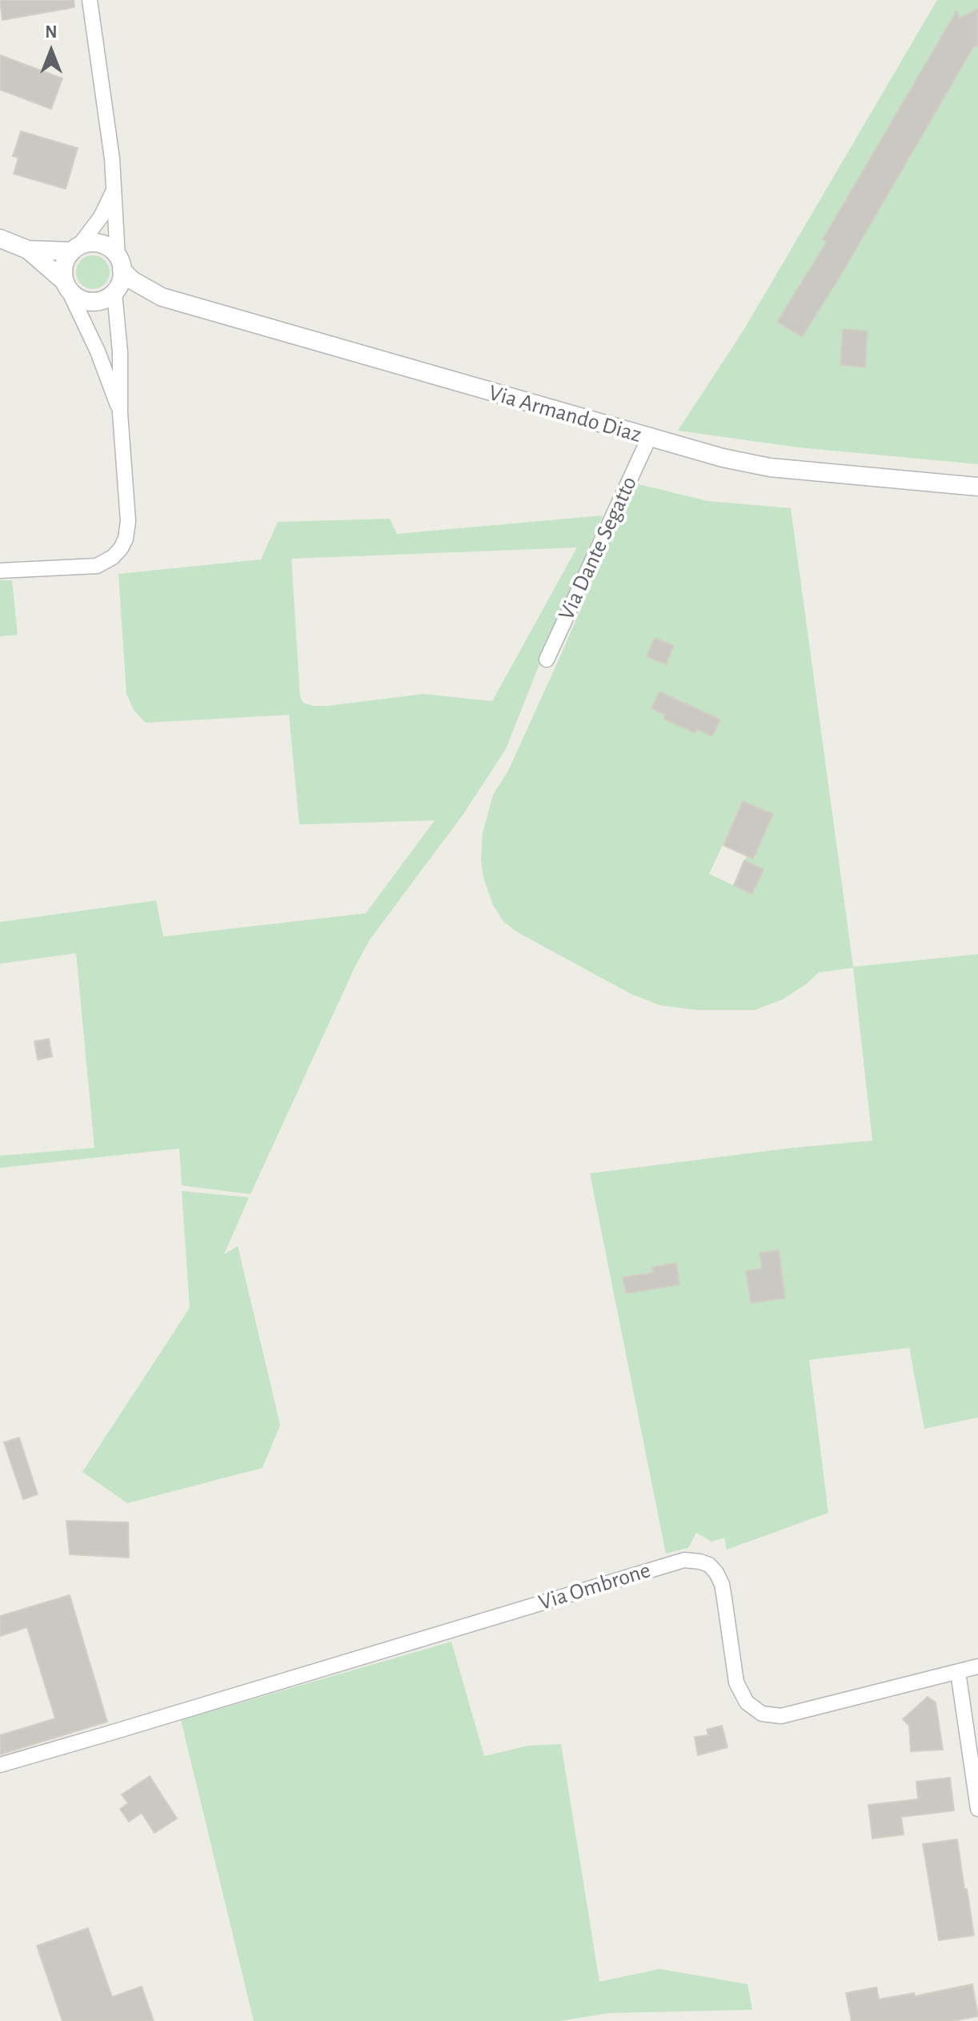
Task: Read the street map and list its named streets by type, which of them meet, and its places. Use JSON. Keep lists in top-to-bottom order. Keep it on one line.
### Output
{"streets":{"street":["Via Armando Diaz","Via Dante Segatto","Via Ombrone"]},"crossings":[["Via Armando Diaz","Via Dante Segatto"]],"north":"top"}
